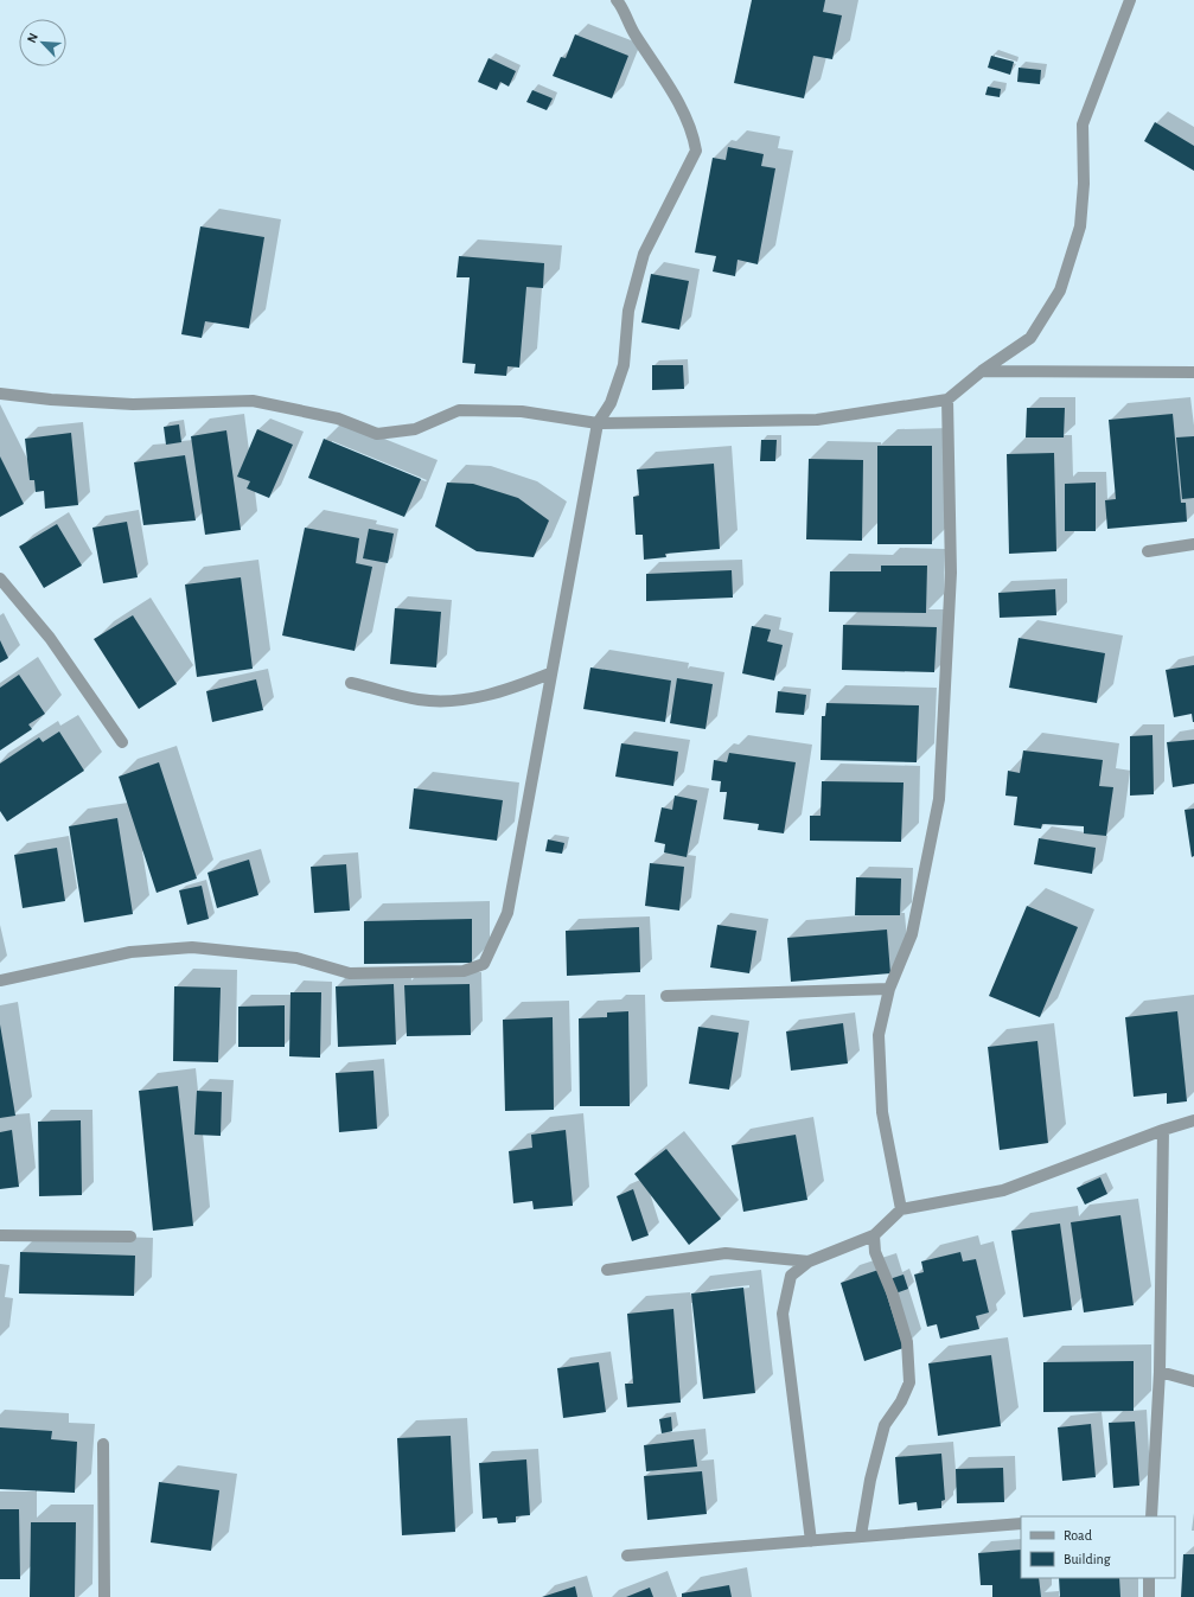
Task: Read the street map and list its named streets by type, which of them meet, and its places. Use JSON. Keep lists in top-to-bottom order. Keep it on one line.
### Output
{"legend":["Road","Building"],"north":"top left"}
